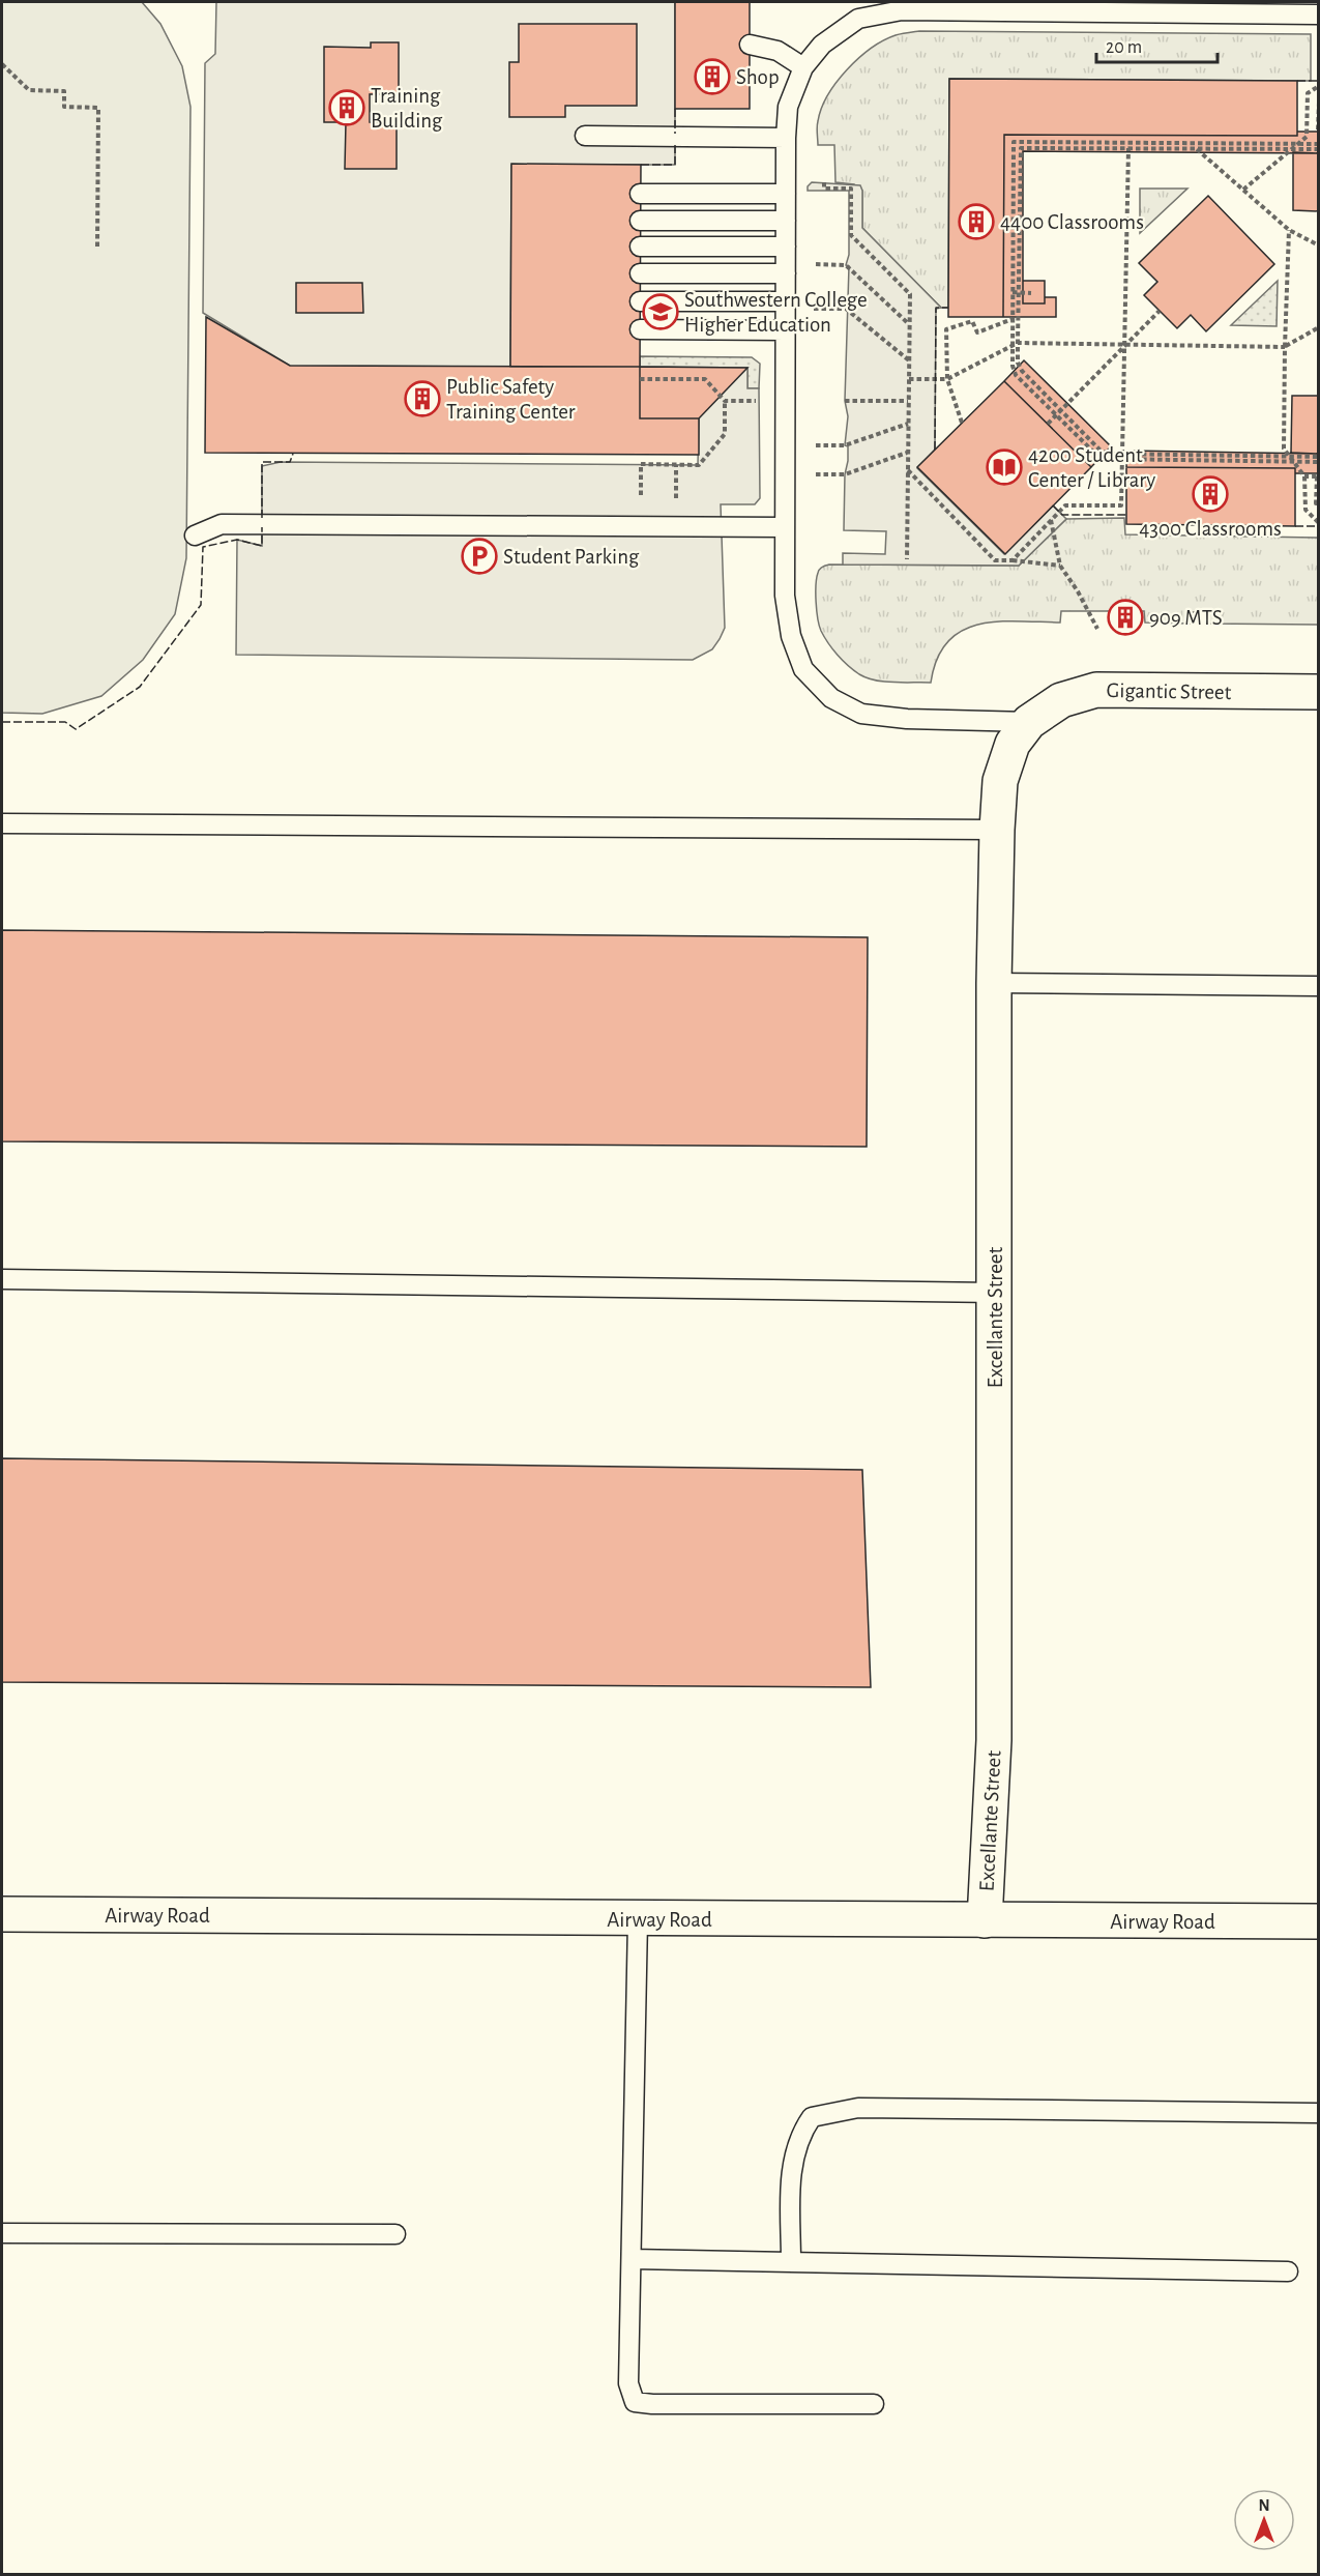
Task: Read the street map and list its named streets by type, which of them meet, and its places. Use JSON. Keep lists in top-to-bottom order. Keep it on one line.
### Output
{"streets":{"street":["Gigantic Street","Excellante Street","Airway Road"]},"crossings":[["Gigantic Street","Excellante Street"],["Excellante Street","Airway Road"]],"places":{"building":["Shop","Training Building","4400 Classrooms","Public Safety Training Center","4300 Classrooms","909 MTS"],"school or university":["Southwestern College Higher Education"],"library":["4200 Student Center / Library"],"parking":["Student Parking"]},"scale_bar":"20 m","north":"top"}
